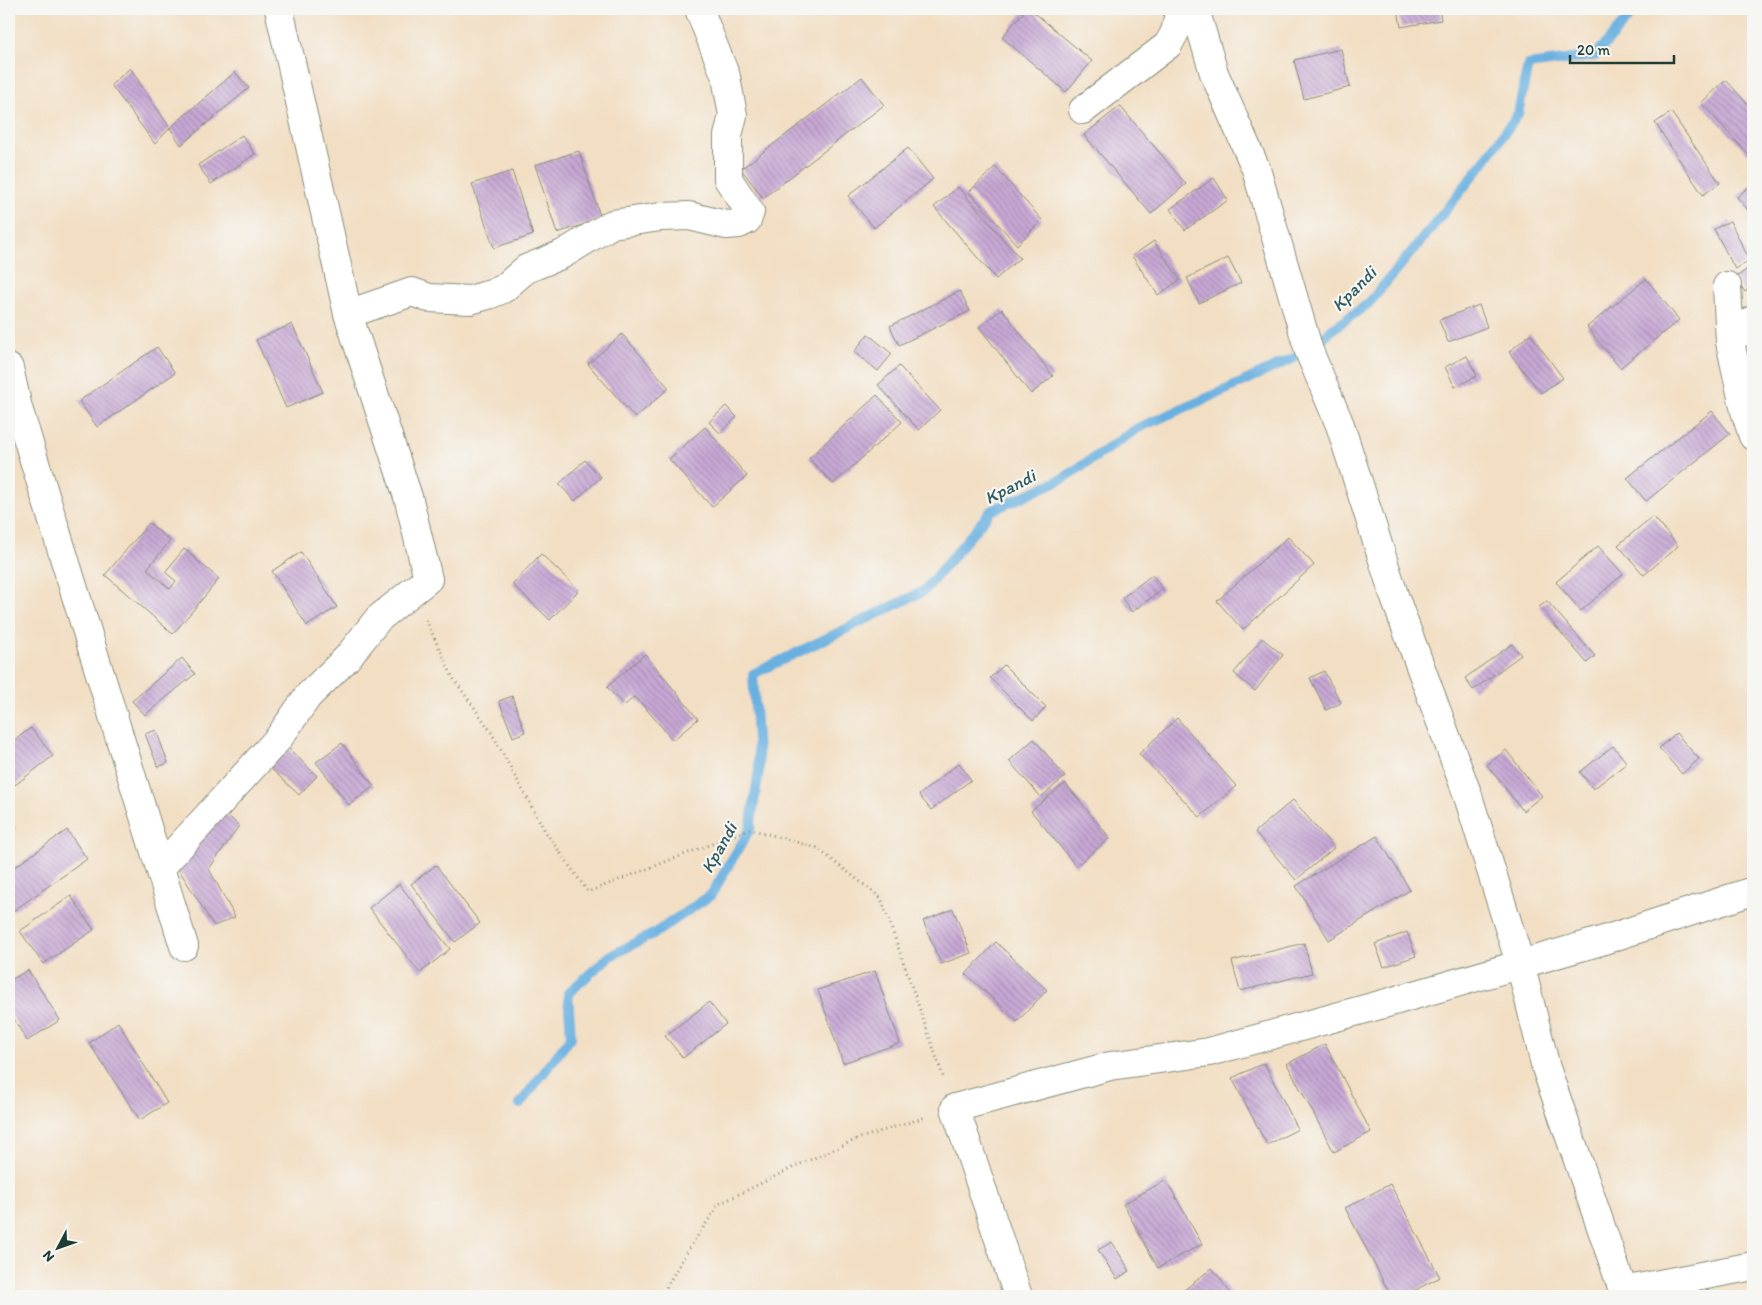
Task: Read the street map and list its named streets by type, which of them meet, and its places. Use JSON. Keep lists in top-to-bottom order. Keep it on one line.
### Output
{"water":["Kpandi"],"scale_bar":"20 m","north":"bottom left"}
